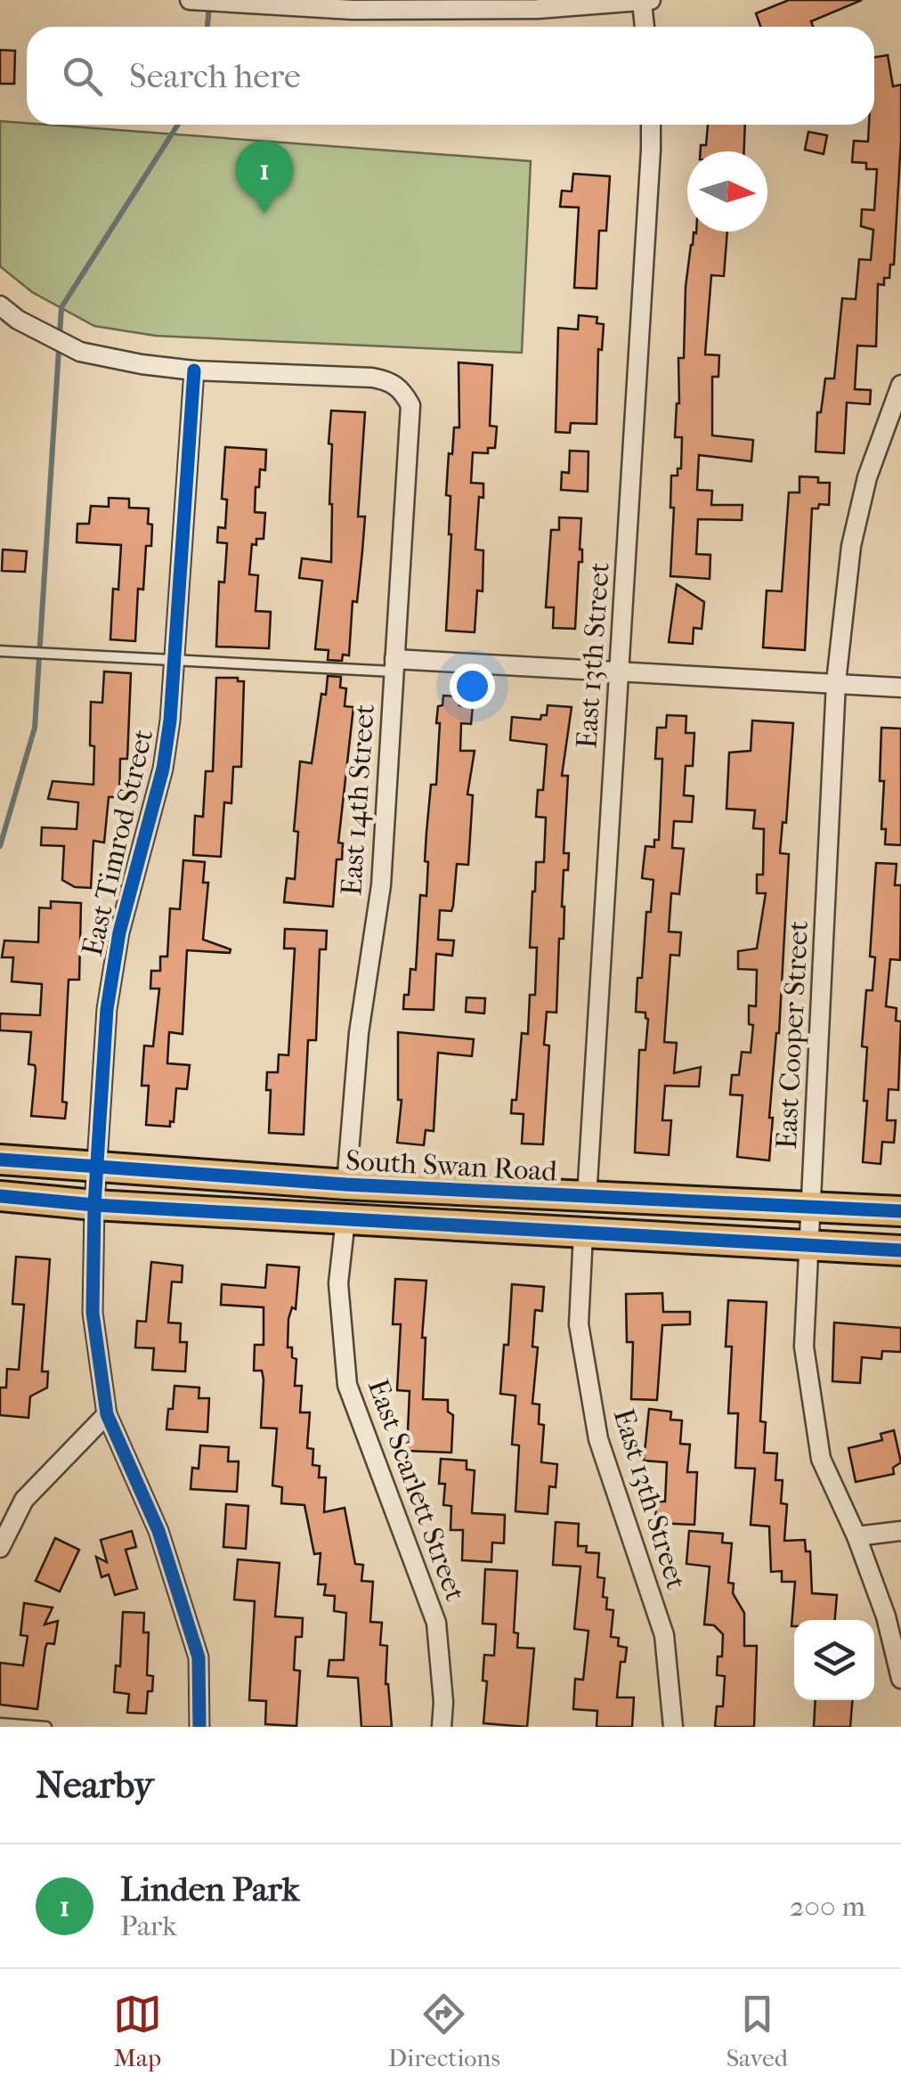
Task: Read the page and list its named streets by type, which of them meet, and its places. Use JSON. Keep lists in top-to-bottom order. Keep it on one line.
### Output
{"streets":{"main road":["South Swan Road"],"street":["East 13th Street","East 14th Street","East Timrod Street","East Cooper Street","East Scarlett Street"]},"crossings":[["East 13th Street","South Swan Road"],["East 14th Street","East Timrod Street"],["East 14th Street","South Swan Road"],["East Timrod Street","South Swan Road"],["East Cooper Street","South Swan Road"],["South Swan Road","East Scarlett Street"]],"north":"right","page":{"search":"Search here","pins":"1","heading":"Nearby","list":[{"mark":"1","name":"Linden Park","note":"Park","value":"200 m"}],"nav":["Map","Directions","Saved"]}}
